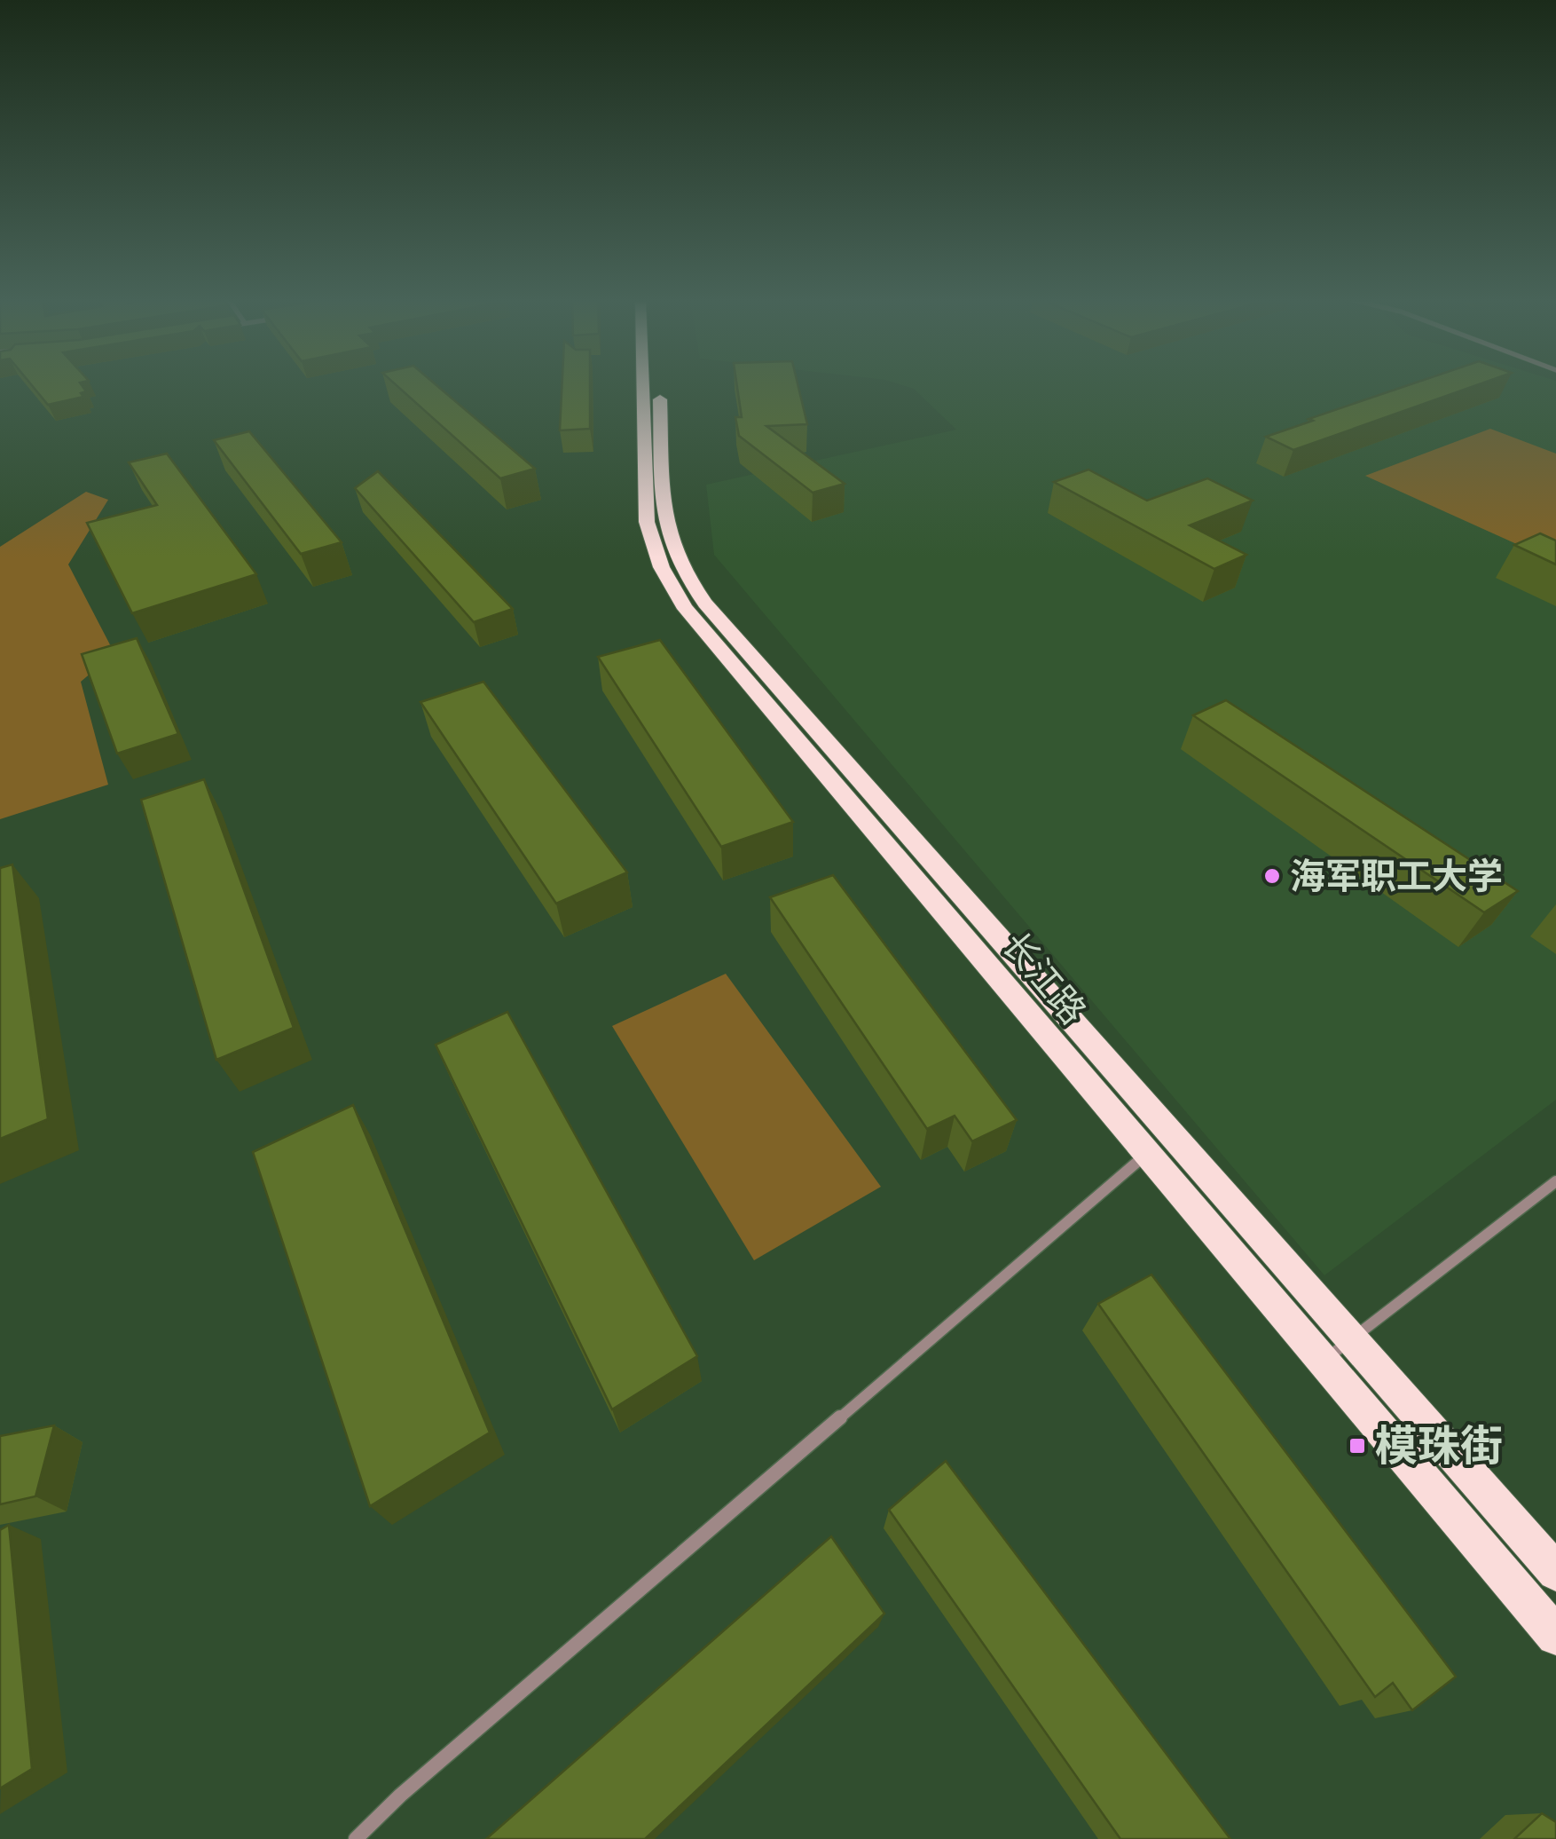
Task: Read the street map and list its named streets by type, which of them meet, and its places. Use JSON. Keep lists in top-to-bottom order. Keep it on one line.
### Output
{"streets":{"highway":["长江路"]},"places":{"other":["海军职工大学"],"transit":["模珠街"]}}
